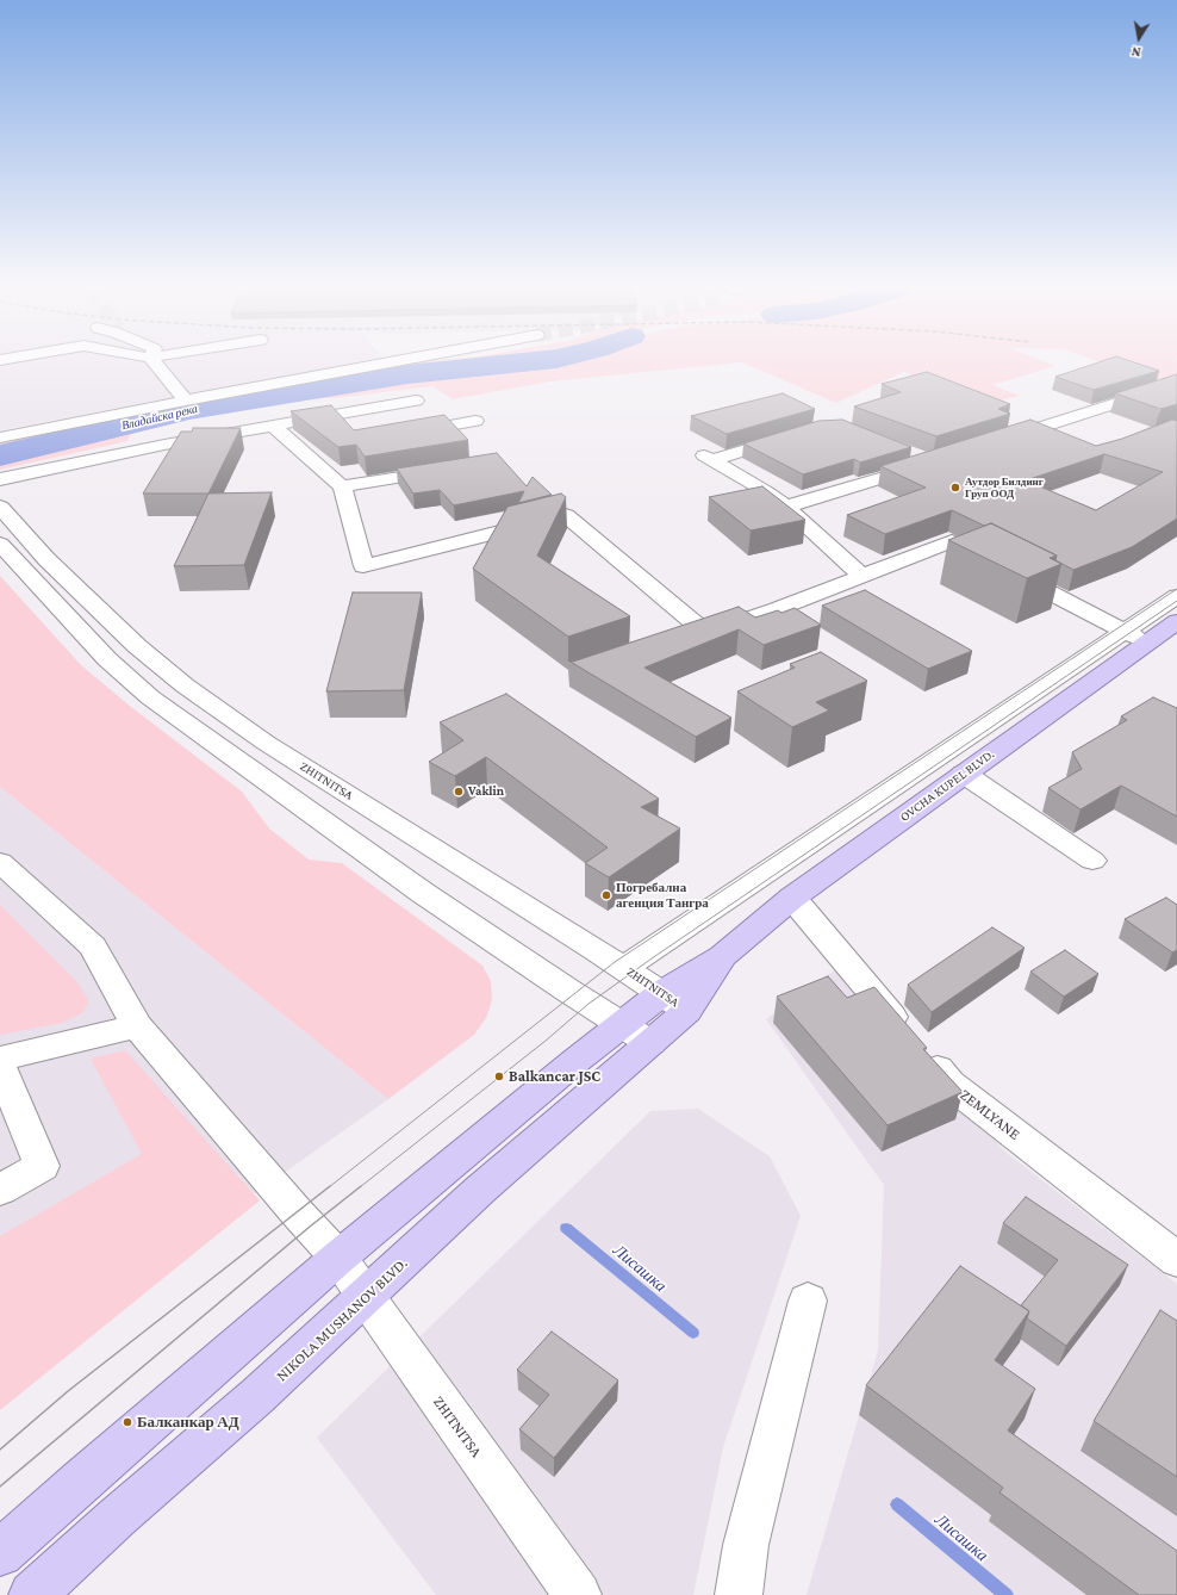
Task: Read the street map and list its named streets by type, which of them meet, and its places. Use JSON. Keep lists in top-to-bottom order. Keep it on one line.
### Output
{"streets":{"main road":["OVCHA KUPEL BLVD.","NIKOLA MUSHANOV BLVD."],"street":["ZHITNITSA","ZEMLYANE"]},"crossings":[["ZHITNITSA","OVCHA KUPEL BLVD."],["ZHITNITSA","NIKOLA MUSHANOV BLVD."],["OVCHA KUPEL BLVD.","ZEMLYANE"],["OVCHA KUPEL BLVD.","NIKOLA MUSHANOV BLVD."]],"water":["Владайска река","Лисашка"],"places":["Аутдор Билдинг Груп ООД","Vaklin","Погребална агенция Тангра","Balkancar JSC","Балканкар АД"],"north":"bottom"}
